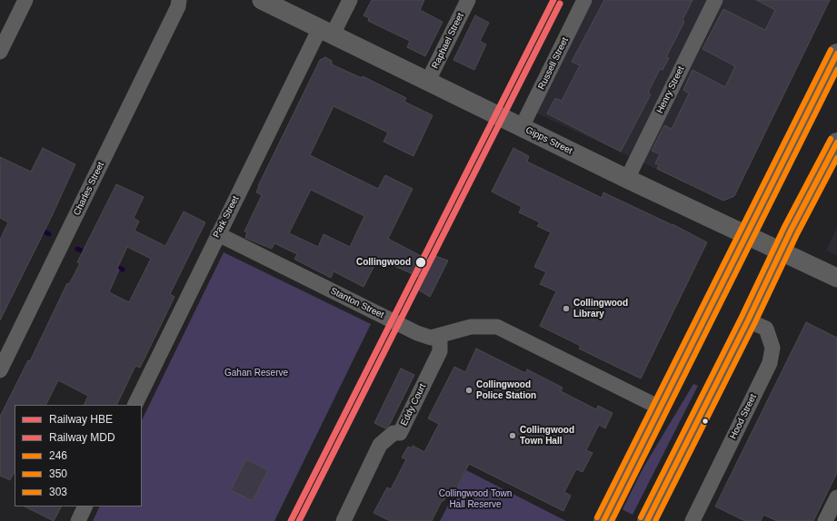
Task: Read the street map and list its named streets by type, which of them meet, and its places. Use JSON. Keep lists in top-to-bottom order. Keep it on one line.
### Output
{"streets":{"street":["Raphael Street","Russell Street","Henry Street","Gipps Street","Charles Street","Park Street","Stanton Street","Eddy Court","Hood Street"]},"crossings":[["Raphael Street","Gipps Street"],["Russell Street","Gipps Street"],["Henry Street","Gipps Street"],["Gipps Street","Park Street"],["Park Street","Stanton Street"],["Stanton Street","Eddy Court"]],"parks":["Gahan Reserve","Collingwood Town Hall Reserve"],"places":["Collingwood","Collingwood Library","Collingwood Police Station","Collingwood Town Hall"],"lines":["rail line HBE","rail line MDD","transit line 303","transit line 246","transit line 350"],"legend":["Railway HBE","Railway MDD","246","350","303"]}
